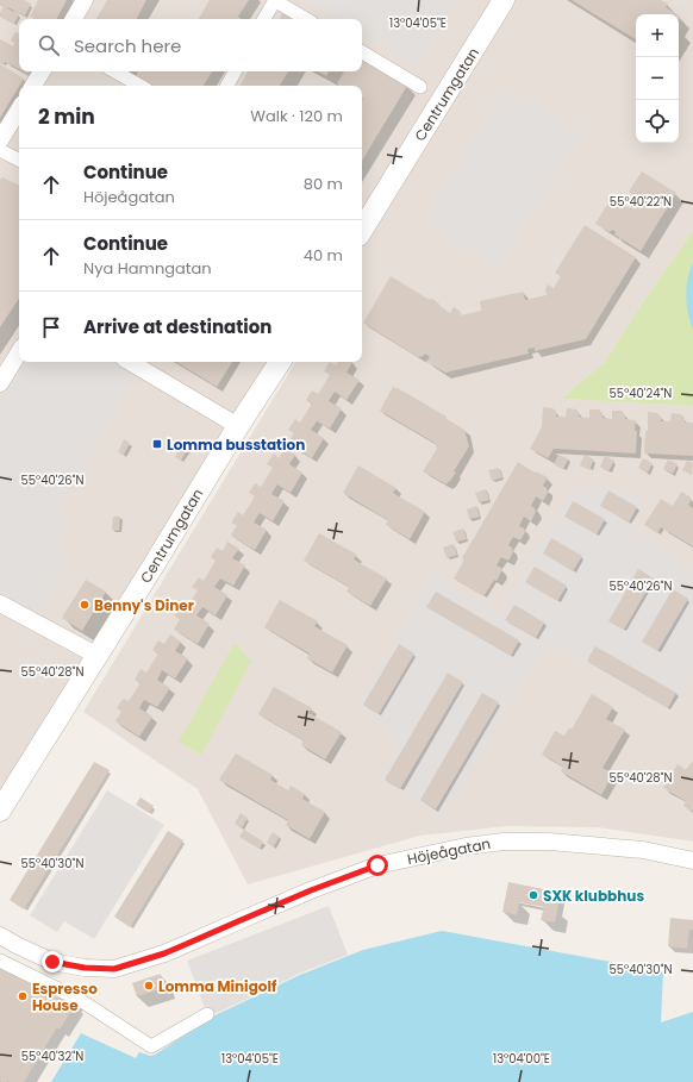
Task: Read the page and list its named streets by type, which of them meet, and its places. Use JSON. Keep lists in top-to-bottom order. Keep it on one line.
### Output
{"streets":{"street":["Centrumgatan","Höjeågatan"]},"places":{"transit":["Lomma busstation"],"other":["Benny's Diner","SXK klubbhus","Lomma Minigolf","Espresso House"]},"page":{"map_buttons":["+","−"],"search":"Search here","heading":["2 min","Walk · 120 m"],"list":[["Continue","Höjeågatan","80 m"],["Continue","Nya Hamngatan","40 m"],"Arrive at destination"]},"coordinates":["13°04'05\"E","55°40'22\"N","55°40'24\"N","55°40'26\"N","55°40'28\"N","55°40'30\"N","55°40'32\"N","13°04'00\"E"]}
